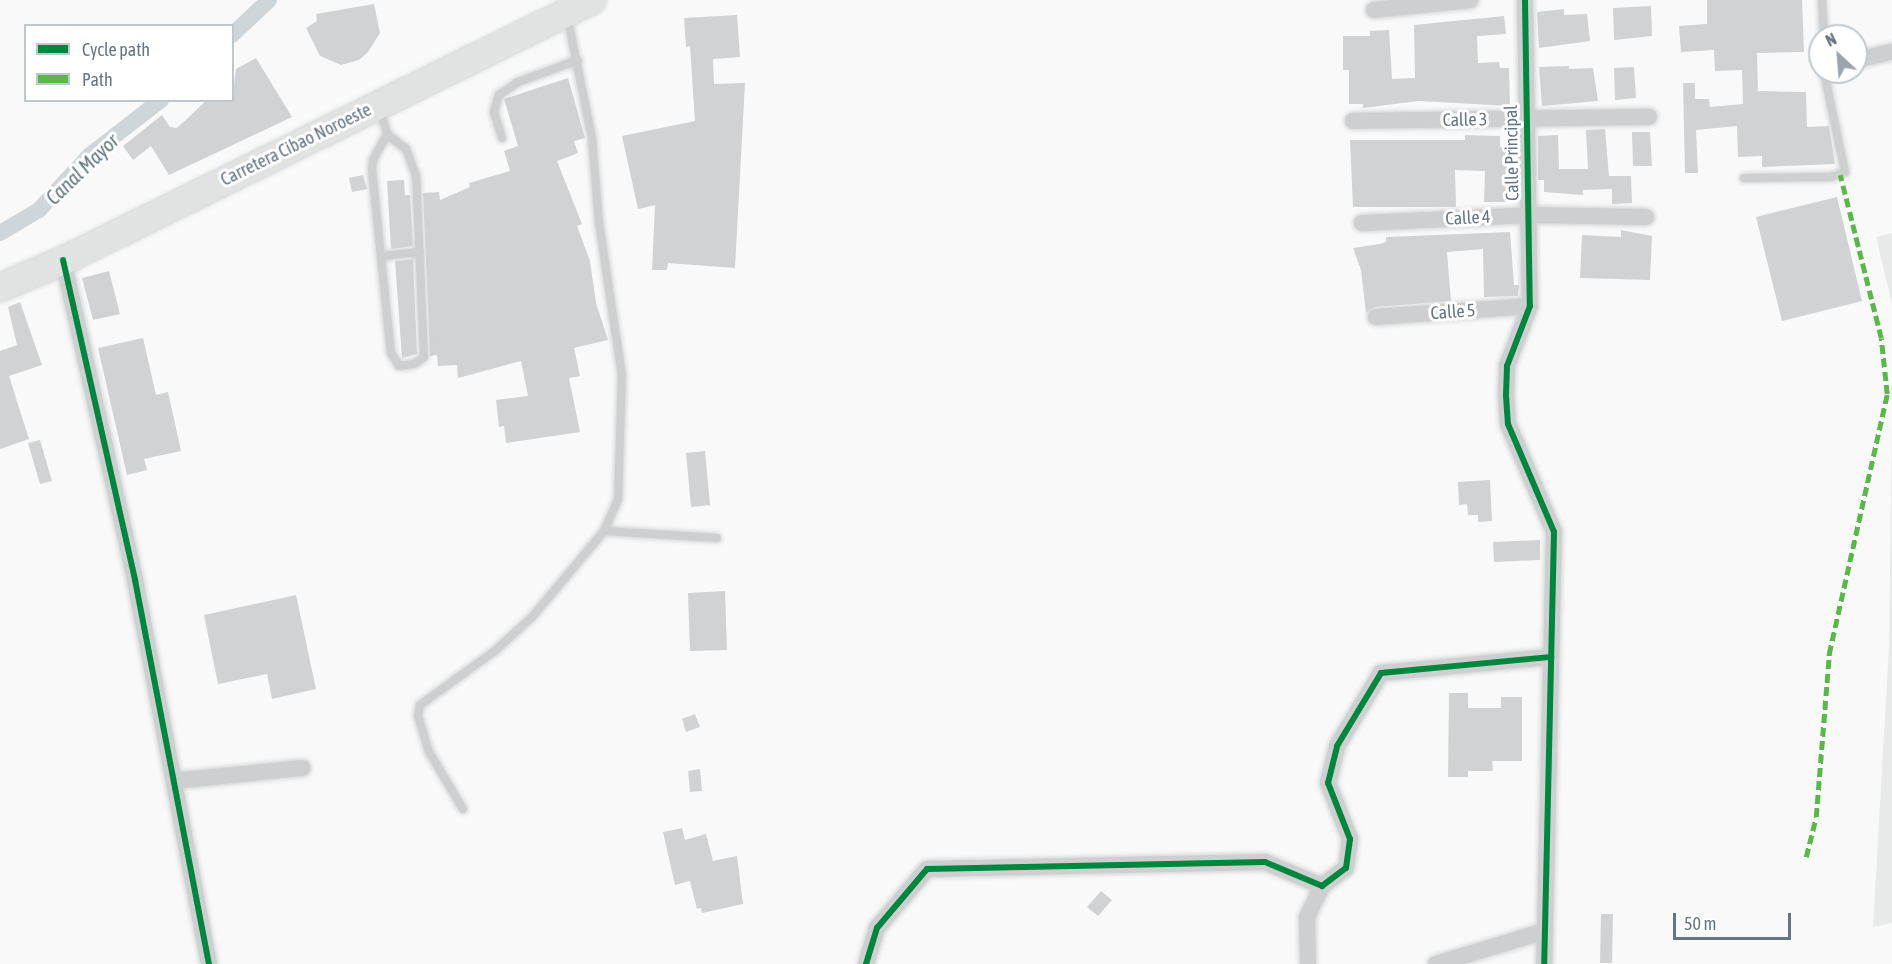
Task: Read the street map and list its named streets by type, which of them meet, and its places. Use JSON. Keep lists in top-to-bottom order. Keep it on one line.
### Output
{"streets":{"main road":["Carretera Cibao Noroeste"],"street":["Calle 3","Calle Principal","Calle 4","Calle 5"]},"crossings":[["Calle 3","Calle Principal"],["Calle Principal","Calle 4"],["Calle Principal","Calle 5"]],"water":["Canal Mayor"],"legend":["Cycle path","Path"],"scale_bar":"50 m","north":"top left"}
